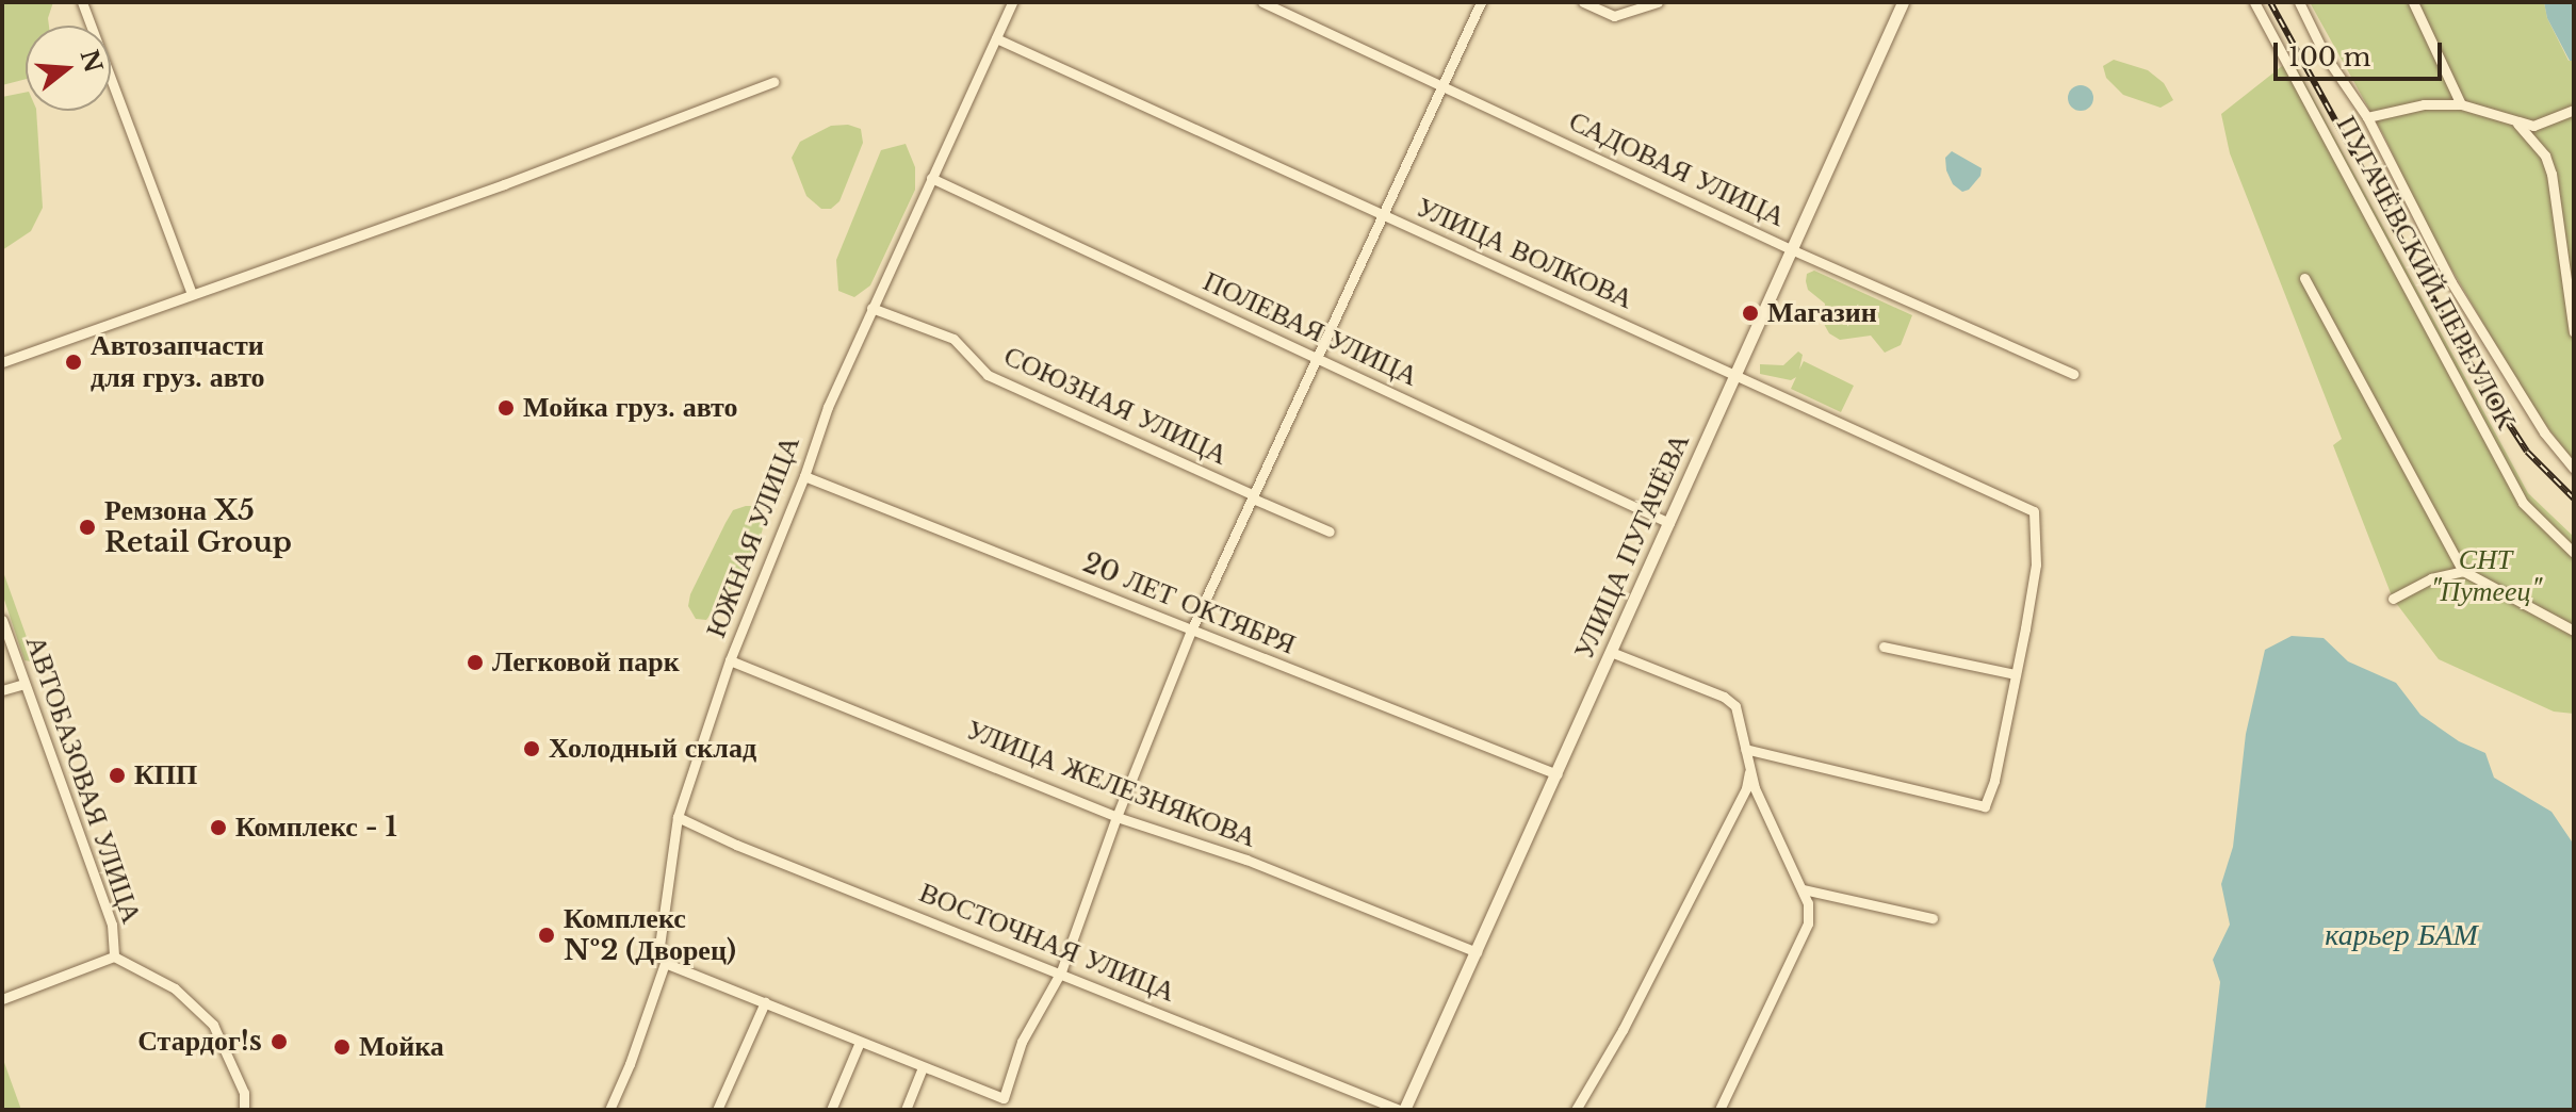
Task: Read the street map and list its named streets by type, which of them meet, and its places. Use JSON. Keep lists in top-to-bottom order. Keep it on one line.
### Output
{"streets":{"street":["САДОВАЯ УЛИЦА","УЛИЦА ВОЛКОВА","ПУГАЧЁВСКИЙ ПЕРЕУЛОК","ПОЛЕВАЯ УЛИЦА","СОЮЗНАЯ УЛИЦА","ЮЖНАЯ УЛИЦА","УЛИЦА ПУГАЧЁВА","20 ЛЕТ ОКТЯБРЯ","АВТОБАЗОВАЯ УЛИЦА","УЛИЦА ЖЕЛЕЗНЯКОВА","ВОСТОЧНАЯ УЛИЦА"]},"crossings":[["САДОВАЯ УЛИЦА","УЛИЦА ПУГАЧЁВА"],["УЛИЦА ВОЛКОВА","ЮЖНАЯ УЛИЦА"],["УЛИЦА ВОЛКОВА","УЛИЦА ПУГАЧЁВА"],["ПОЛЕВАЯ УЛИЦА","ЮЖНАЯ УЛИЦА"],["ПОЛЕВАЯ УЛИЦА","УЛИЦА ПУГАЧЁВА"],["СОЮЗНАЯ УЛИЦА","ЮЖНАЯ УЛИЦА"],["ЮЖНАЯ УЛИЦА","20 ЛЕТ ОКТЯБРЯ"],["ЮЖНАЯ УЛИЦА","УЛИЦА ЖЕЛЕЗНЯКОВА"],["ЮЖНАЯ УЛИЦА","ВОСТОЧНАЯ УЛИЦА"],["УЛИЦА ПУГАЧЁВА","20 ЛЕТ ОКТЯБРЯ"],["УЛИЦА ПУГАЧЁВА","УЛИЦА ЖЕЛЕЗНЯКОВА"],["УЛИЦА ПУГАЧЁВА","ВОСТОЧНАЯ УЛИЦА"]],"water":["карьер БАМ"],"parks":["СНТ \"Путеец\""],"places":["Магазин","Автозапчасти для груз. авто","Мойка груз. авто","Ремзона X5 Retail Group","Легковой парк","Холодный склад","КПП","Комплекс - 1","Комплекс №2 (Дворец)","Стардог!s","Мойка"],"scale_bar":"100 m","north":"right"}
